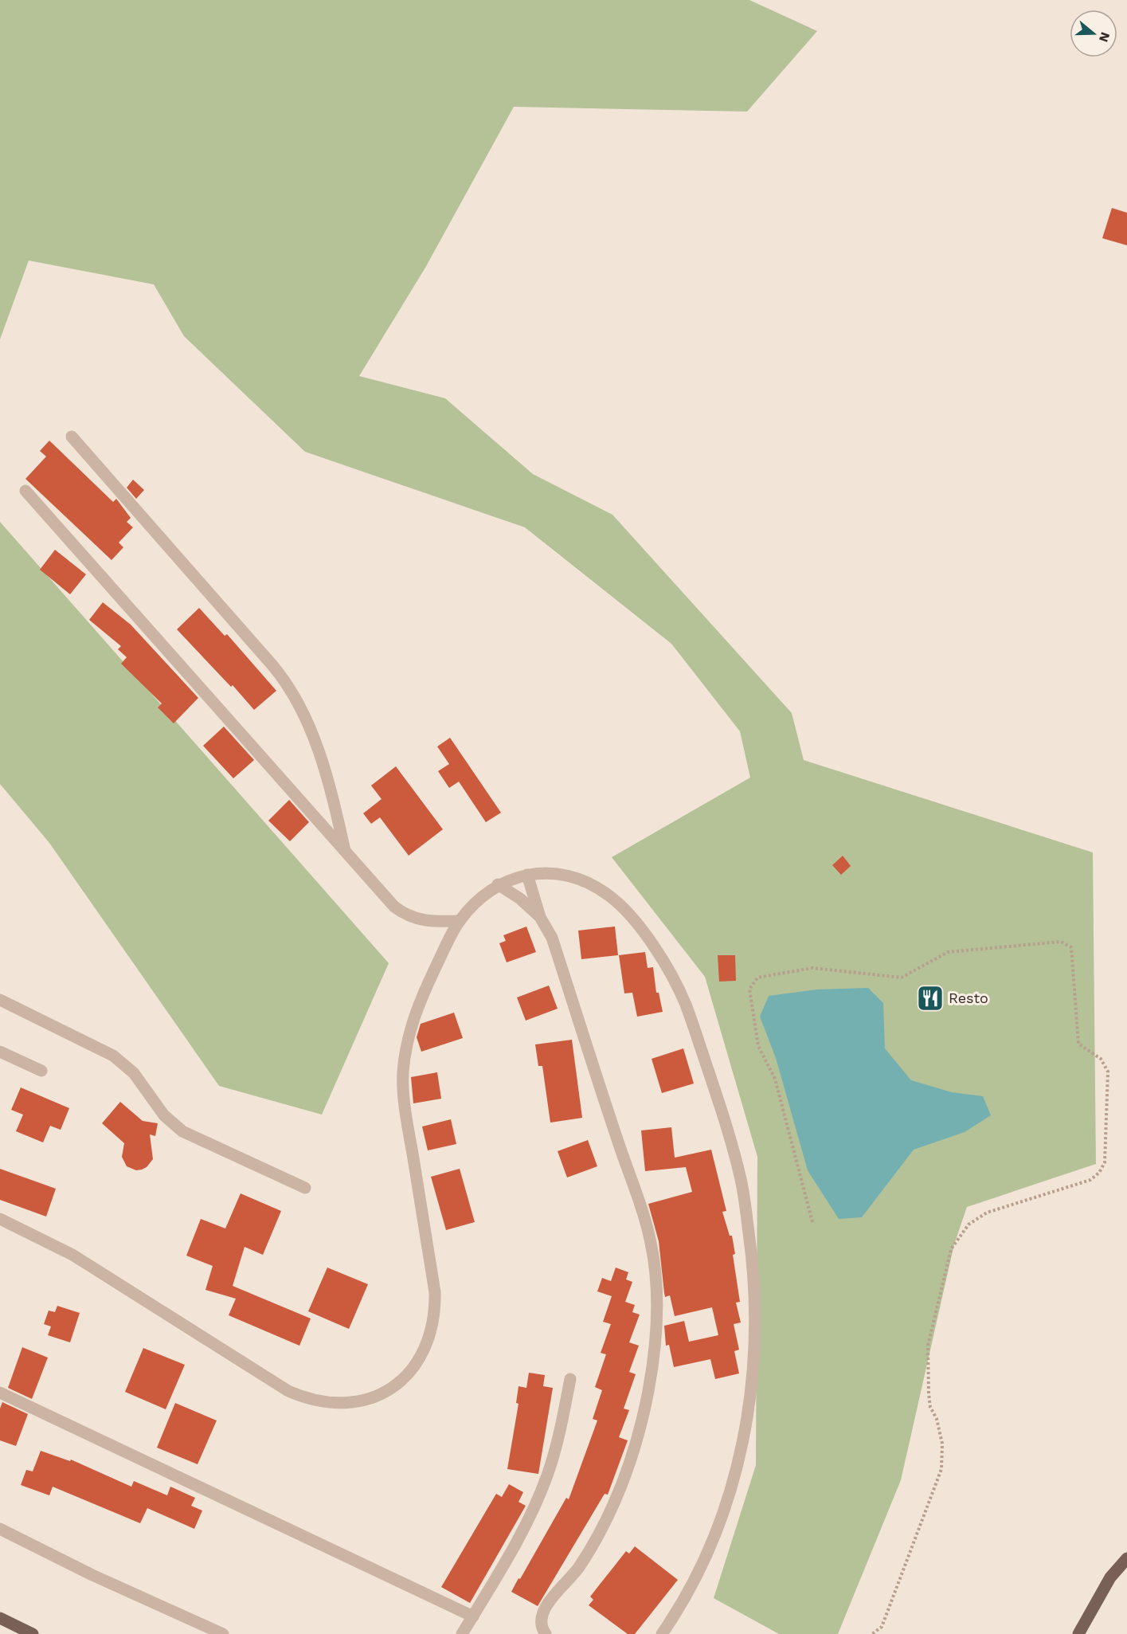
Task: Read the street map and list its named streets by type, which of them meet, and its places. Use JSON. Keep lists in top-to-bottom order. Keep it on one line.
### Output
{"places":{"restaurant":["Resto"]},"north":"right"}
